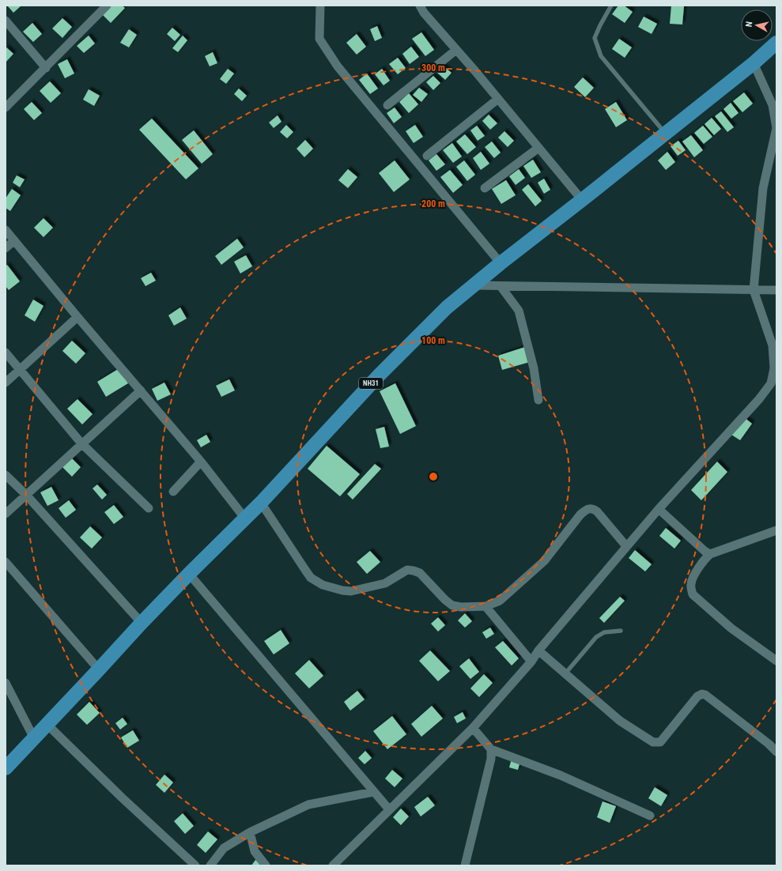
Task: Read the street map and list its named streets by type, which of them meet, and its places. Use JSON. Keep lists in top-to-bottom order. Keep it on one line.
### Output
{"streets":{"highway":["NH31"]},"north":"left","rings":["300 m","200 m","100 m"]}
